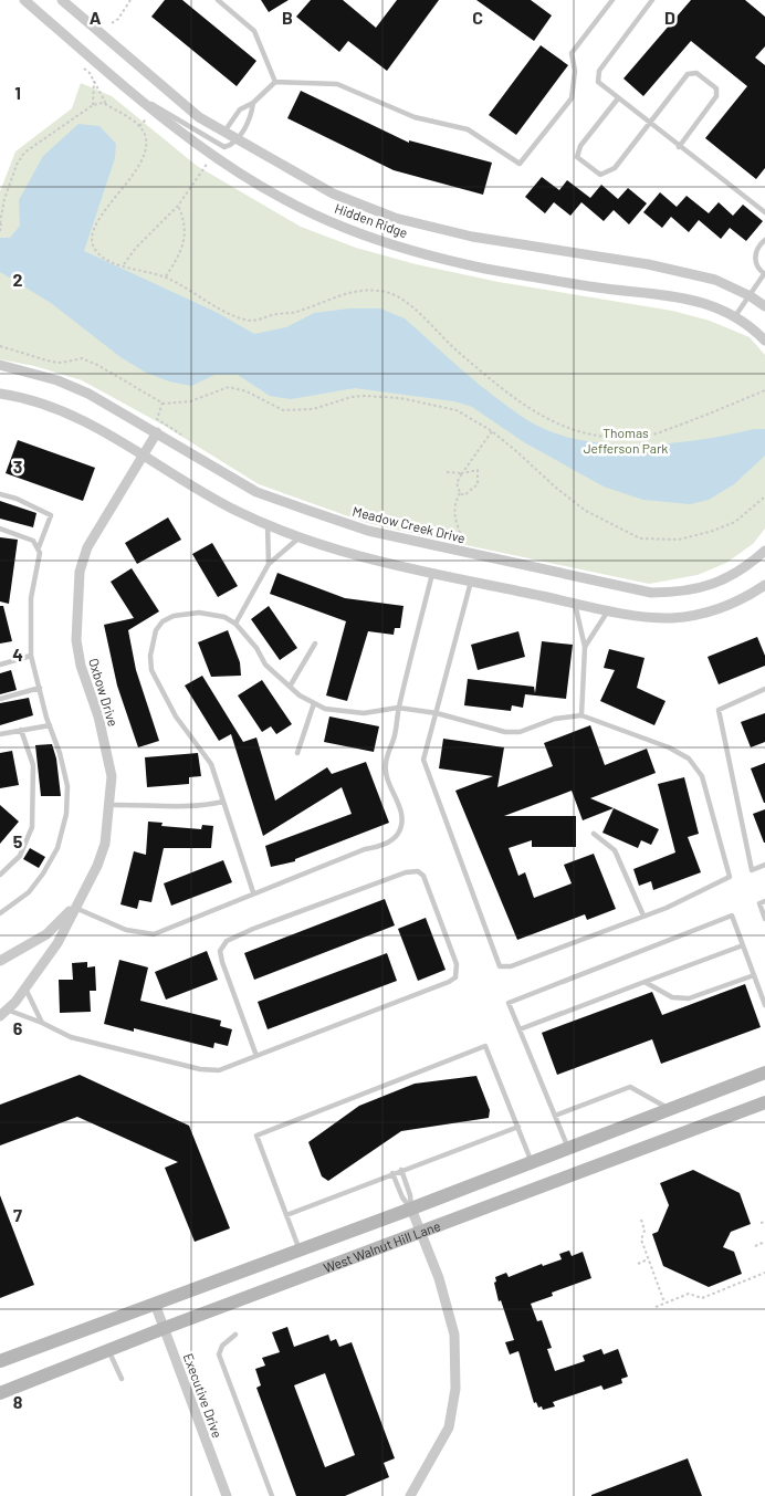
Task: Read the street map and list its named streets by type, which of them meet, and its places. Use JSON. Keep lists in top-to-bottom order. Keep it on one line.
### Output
{"streets":{"main road":["West Walnut Hill Lane"],"street":["Hidden Ridge","Meadow Creek Drive","Oxbow Drive","Executive Drive"]},"crossings":[["Meadow Creek Drive","Oxbow Drive"],["West Walnut Hill Lane","Executive Drive"]],"parks":["Thomas Jefferson Park"],"grid":{"columns":["A","B","C","D"],"rows":["1","2","3","4","5","6","7","8"]}}
